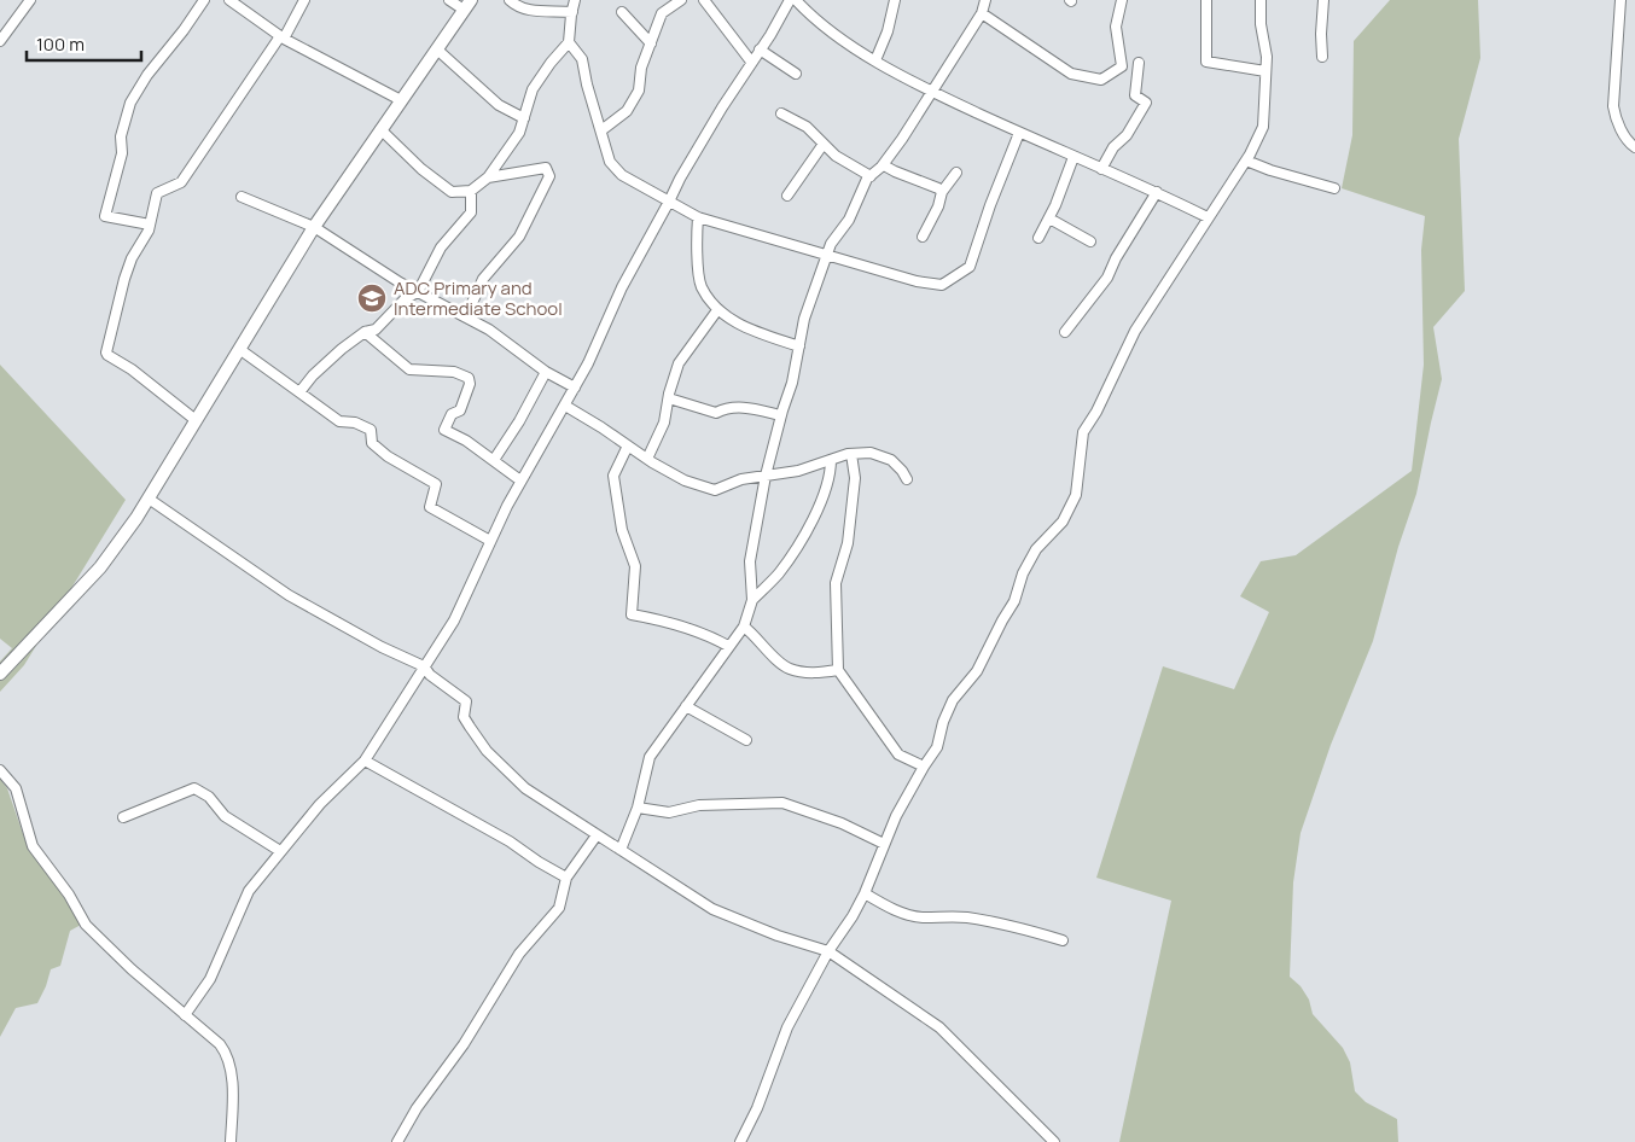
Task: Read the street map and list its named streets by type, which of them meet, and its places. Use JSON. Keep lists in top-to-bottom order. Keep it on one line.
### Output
{"places":{"school or university":["ADC Primary and Intermediate School"]},"scale_bar":"100 m"}
